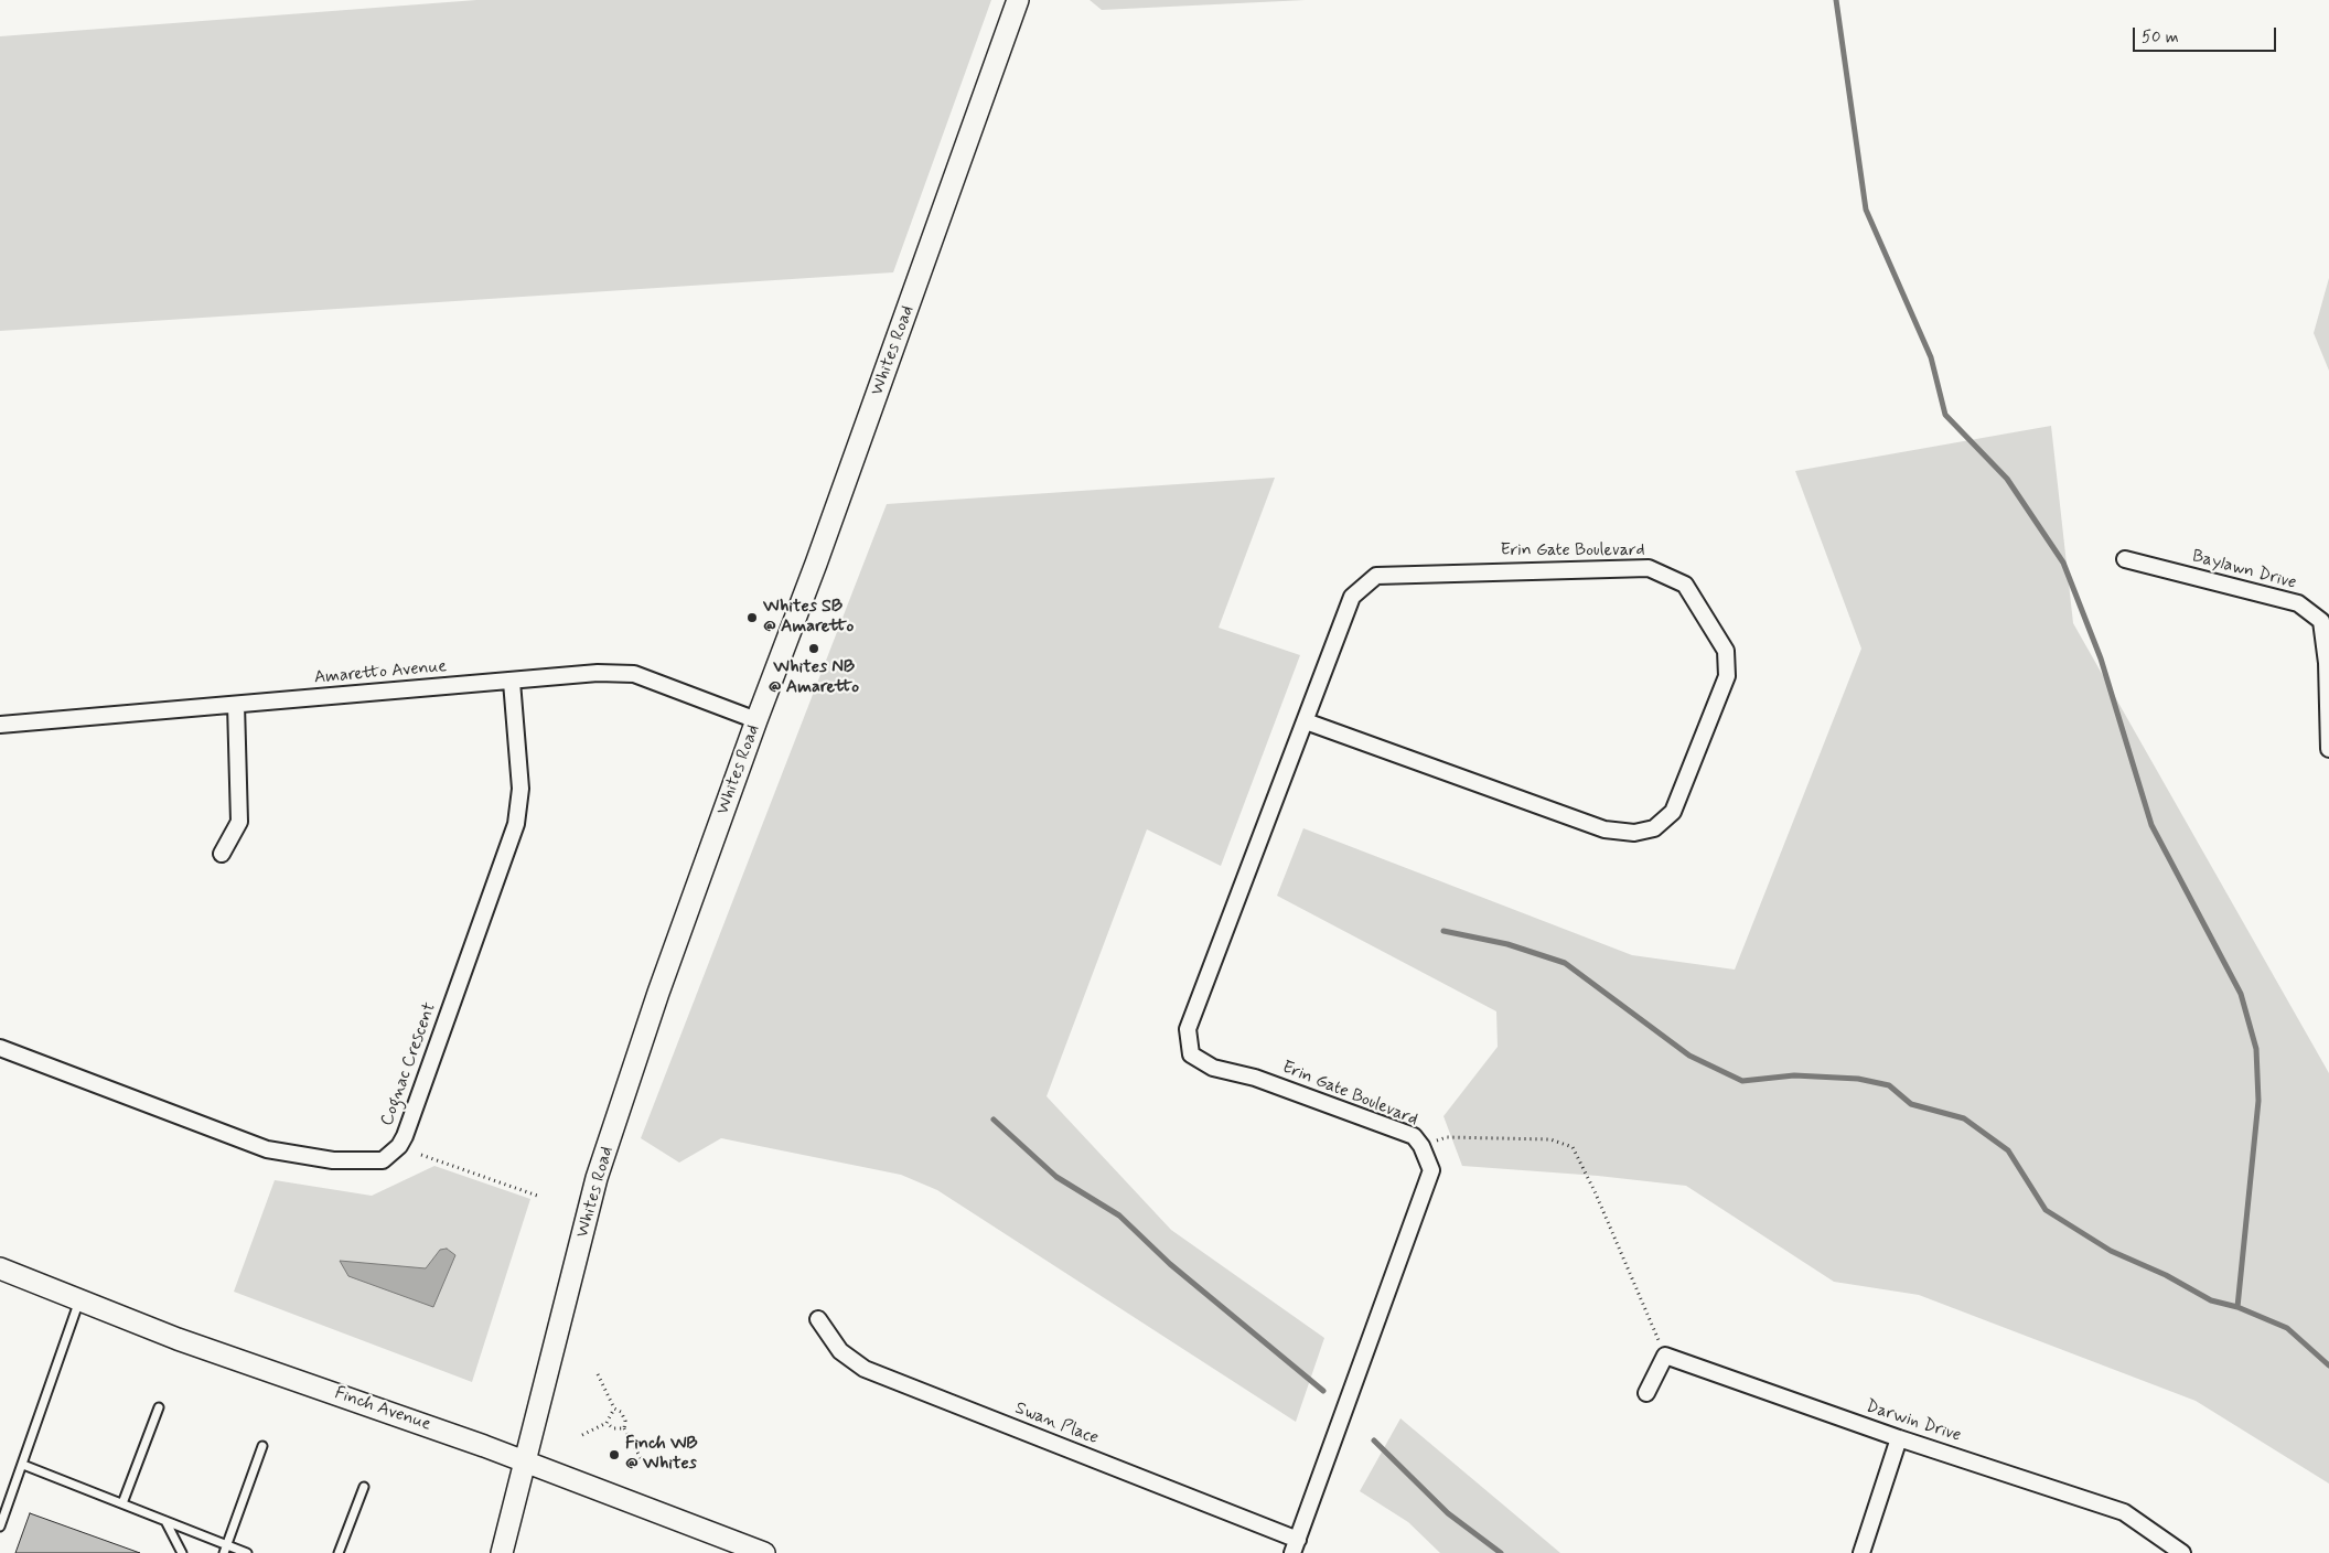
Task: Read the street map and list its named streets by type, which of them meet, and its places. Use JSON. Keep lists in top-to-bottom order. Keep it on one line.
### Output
{"streets":{"main road":["Whites Road","Finch Avenue"],"street":["Erin Gate Boulevard","Baylawn Drive","Amaretto Avenue","Cognac Crescent","Darwin Drive","Swan Place"]},"crossings":[["Whites Road","Amaretto Avenue"],["Whites Road","Finch Avenue"],["Erin Gate Boulevard","Swan Place"],["Amaretto Avenue","Cognac Crescent"]],"places":["Whites SB @ Amaretto","Whites NB @ Amaretto","Finch WB @ Whites"],"scale_bar":"50 m"}
